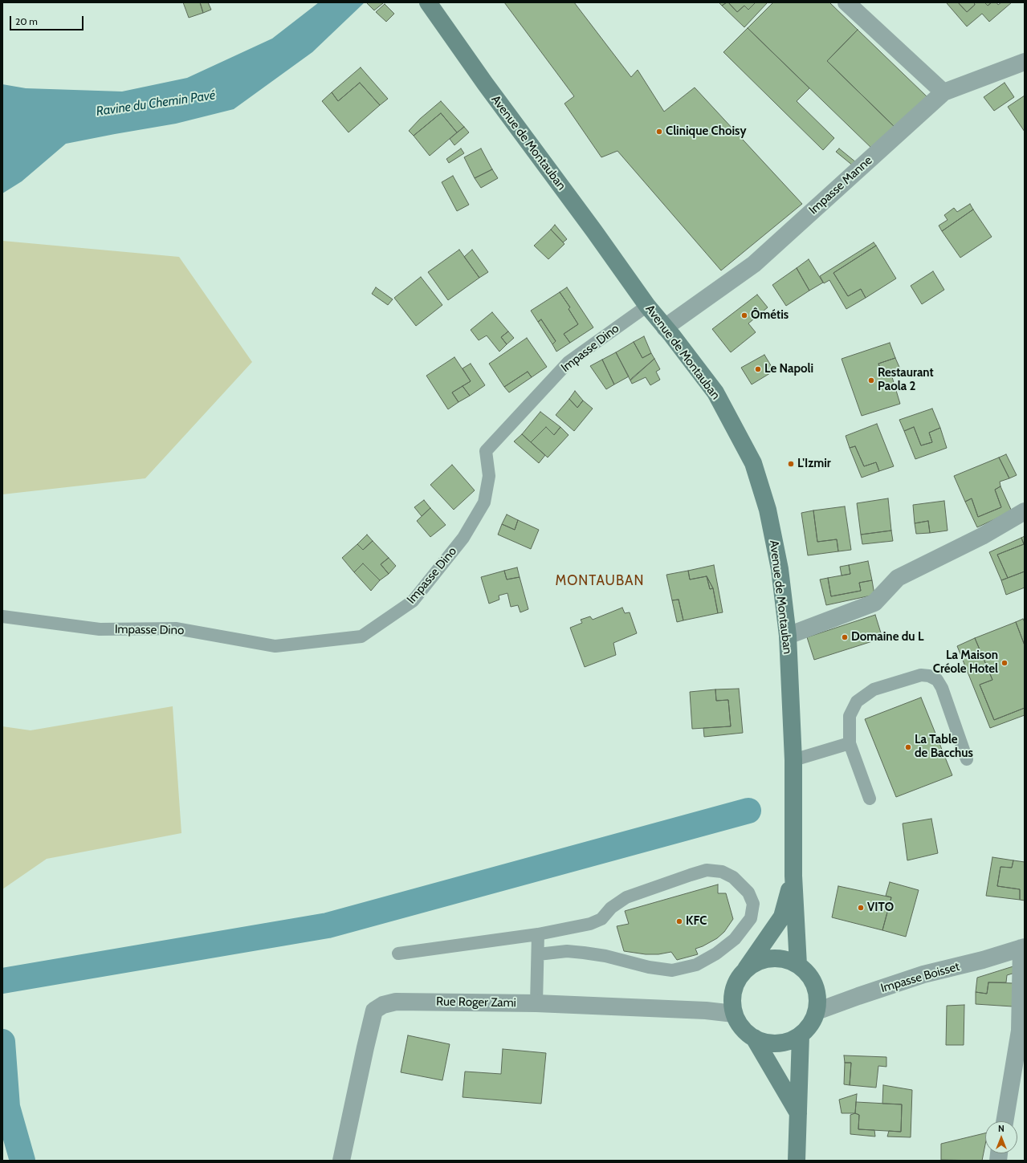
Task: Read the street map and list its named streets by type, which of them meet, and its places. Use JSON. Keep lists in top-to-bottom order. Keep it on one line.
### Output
{"streets":{"main road":["Avenue de Montauban"],"street":["Impasse Manne","Impasse Boisset","Rue Roger Zami"],"lane":["Impasse Dino"]},"crossings":[["Avenue de Montauban","Impasse Manne"],["Avenue de Montauban","Impasse Dino"],["Avenue de Montauban","Impasse Boisset"],["Avenue de Montauban","Rue Roger Zami"],["Impasse Boisset","Rue Roger Zami"]],"districts":["MONTAUBAN"],"water":["Ravine du Chemin Pavé"],"places":["Clinique Choisy","Ômétis","Le Napoli","Restaurant Paola 2","L'Izmir","Domaine du L","La Maison Créole Hotel","La Table de Bacchus","VITO","KFC"],"scale_bar":"20 m","north":"top"}
